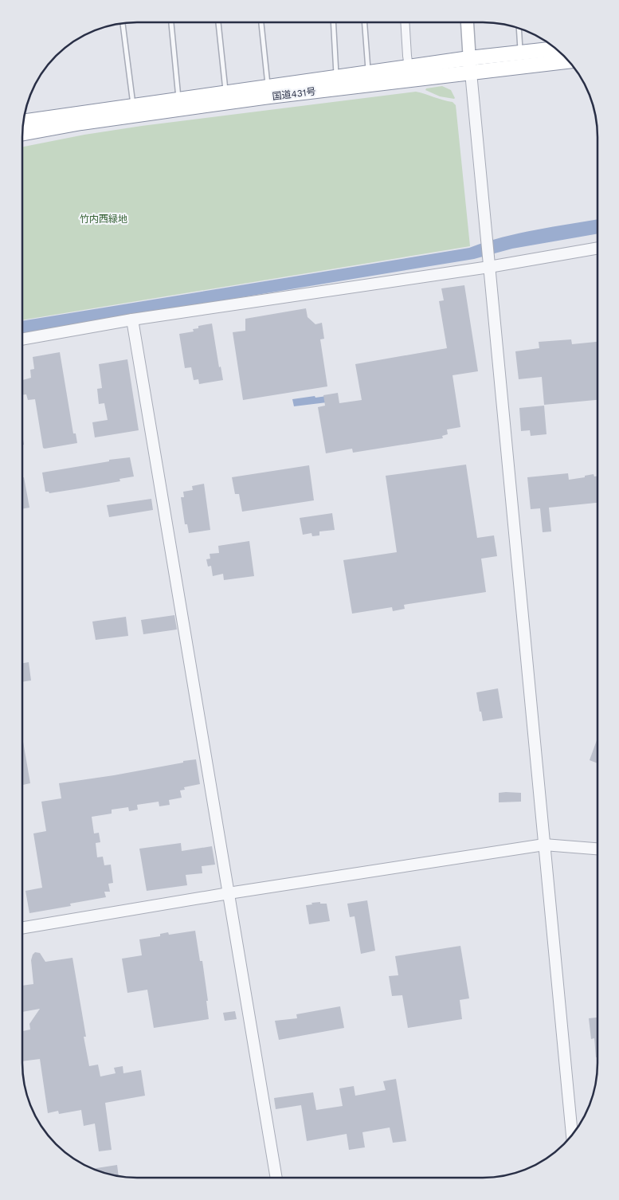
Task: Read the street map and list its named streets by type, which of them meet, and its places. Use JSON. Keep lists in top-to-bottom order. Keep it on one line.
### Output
{"streets":{"highway":["国道431号"]},"parks":["竹内西緑地"]}
